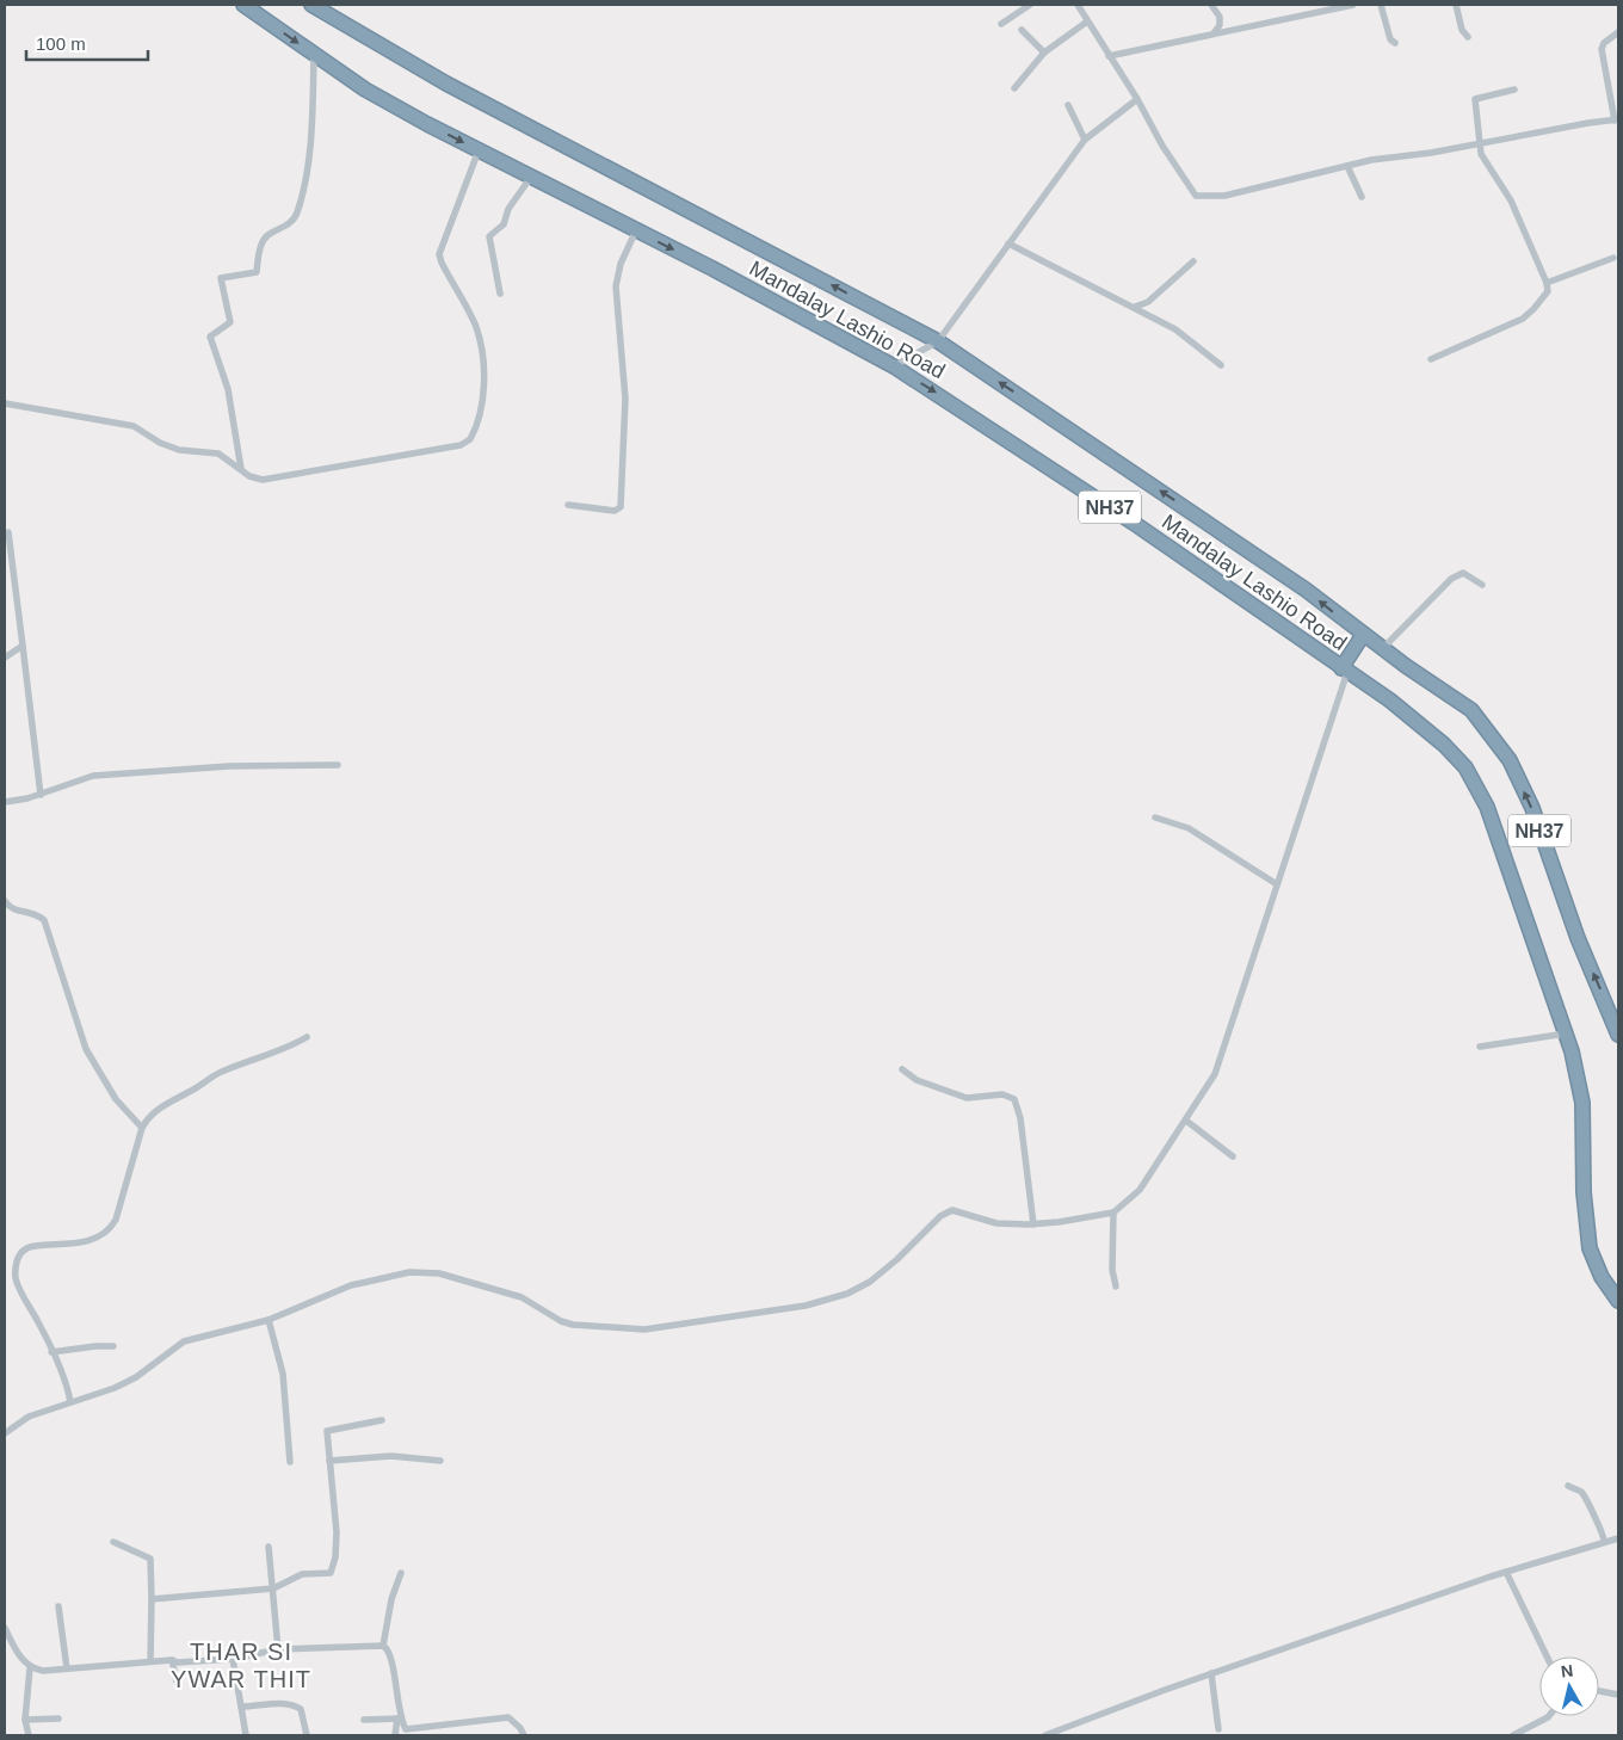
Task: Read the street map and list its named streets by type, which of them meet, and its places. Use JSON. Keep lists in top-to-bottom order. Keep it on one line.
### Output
{"streets":{"highway":["Mandalay Lashio Road","NH37"]},"districts":["THAR SI YWAR THIT"],"scale_bar":"100 m","north":"top"}
